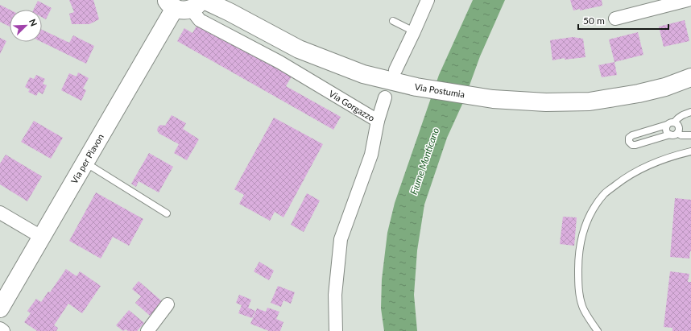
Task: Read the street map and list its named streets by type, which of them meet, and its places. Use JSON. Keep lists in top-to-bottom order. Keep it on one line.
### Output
{"streets":{"main road":["Via Postumia","Via per Piavon"],"street":["Via Gorgazzo"]},"crossings":[["Via Postumia","Via Gorgazzo"],["Via Postumia","Via per Piavon"],["Via Gorgazzo","Via per Piavon"]],"water":["Fiume Monticano"],"scale_bar":"50 m","north":"top right"}
